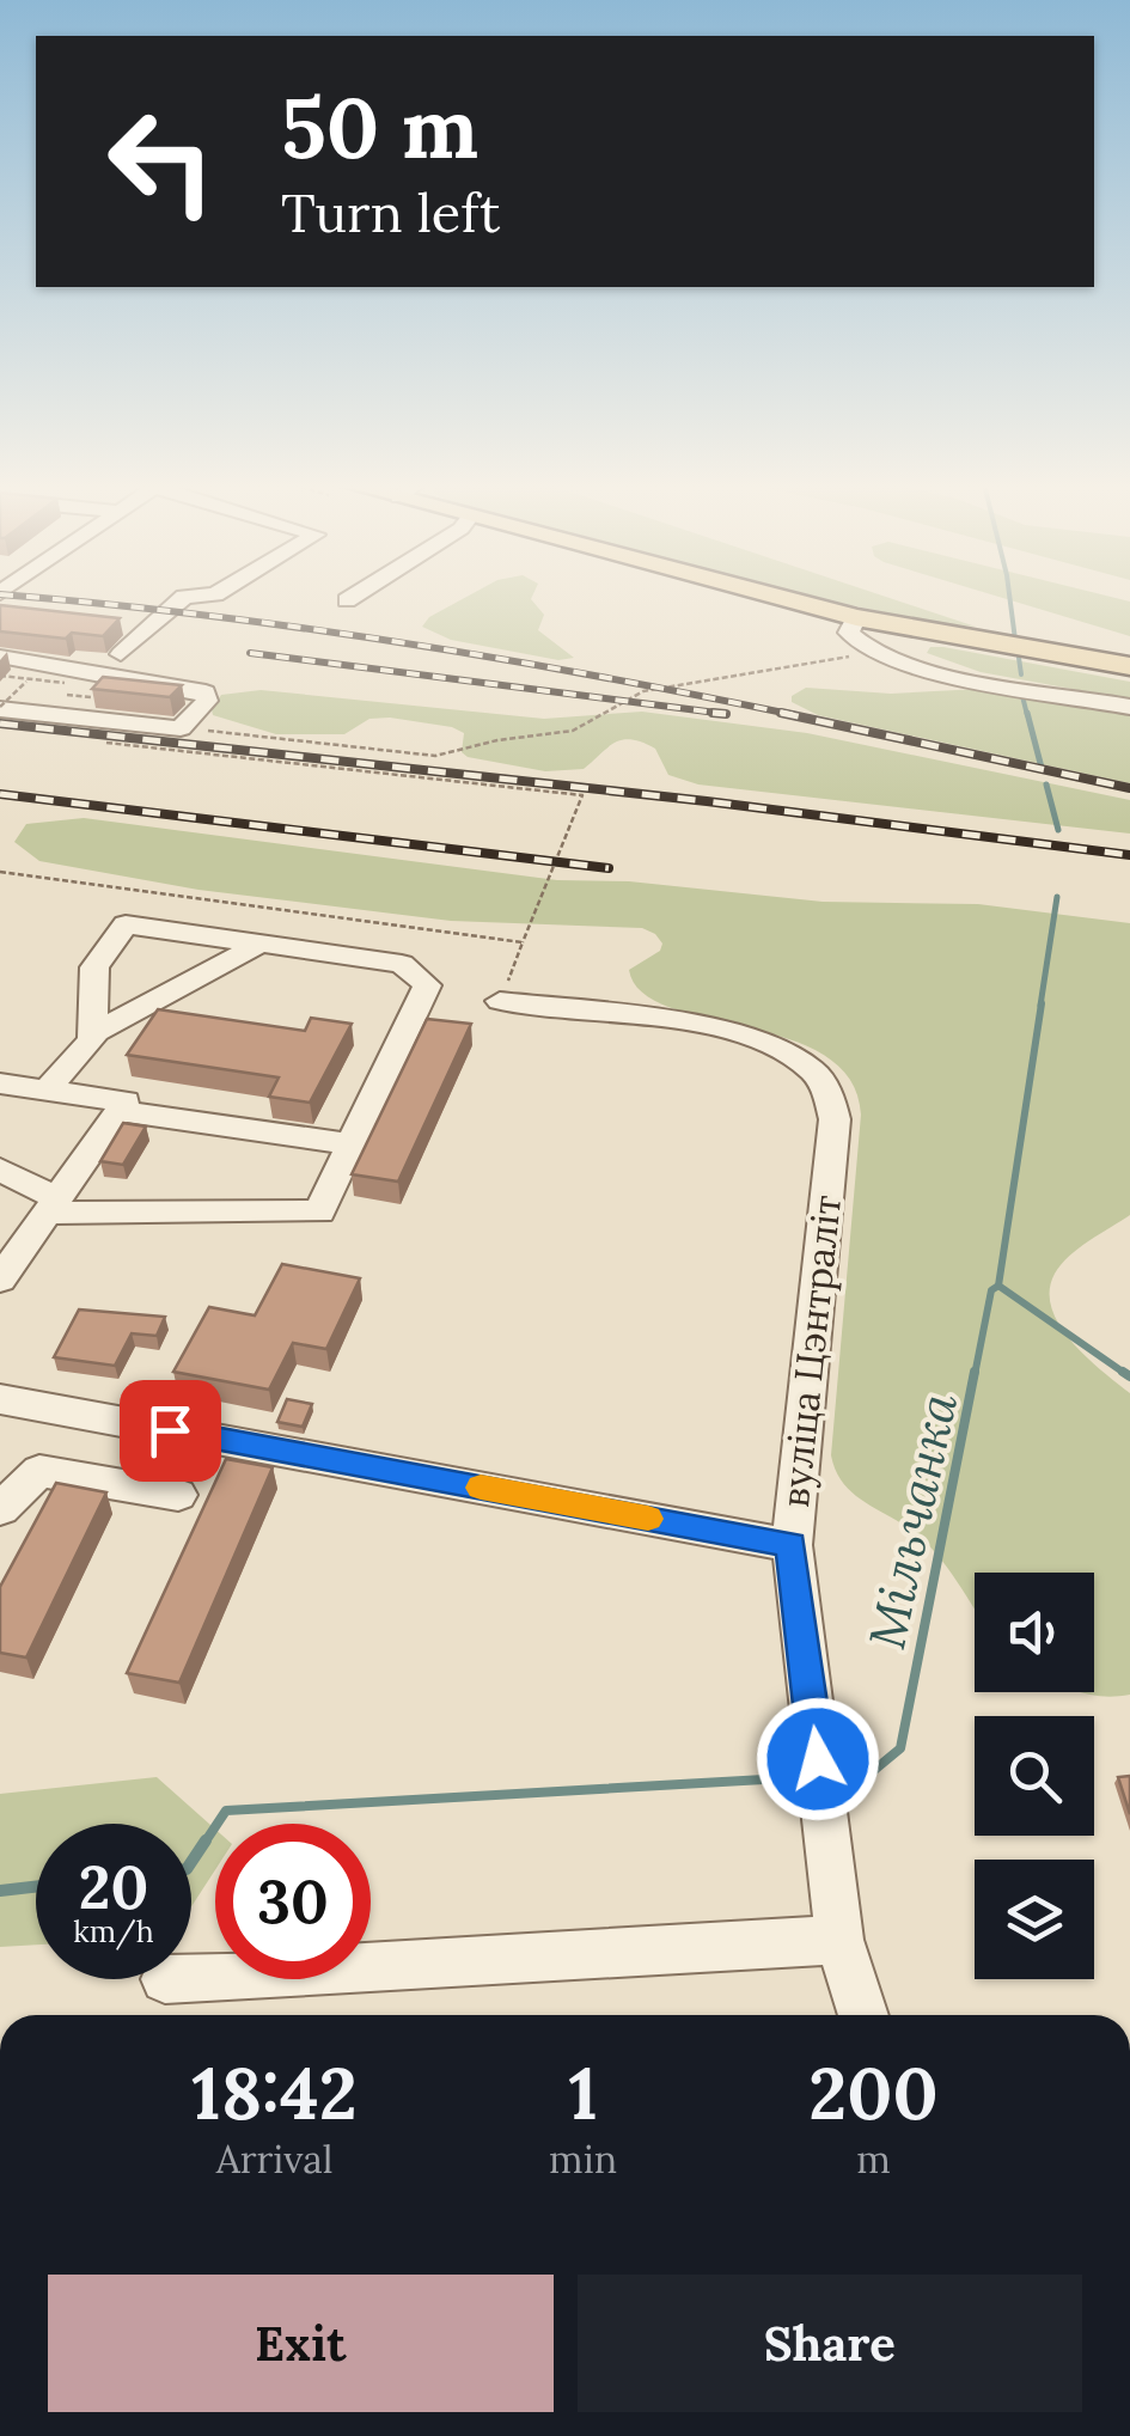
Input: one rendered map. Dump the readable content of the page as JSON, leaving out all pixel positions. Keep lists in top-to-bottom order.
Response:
{
  "streets": {
    "street": ["вуліца Цэнтраліт"]
  },
  "water": ["Мільчанка"],
  "page": {
    "turn": ["50 m", "Turn left"],
    "speed": "20 km/h",
    "limit": "30",
    "eta": [
      "18:42",
      "Arrival",
      "1",
      "min",
      "200",
      "m"
    ],
    "buttons": ["Exit", "Share"]
  }
}
